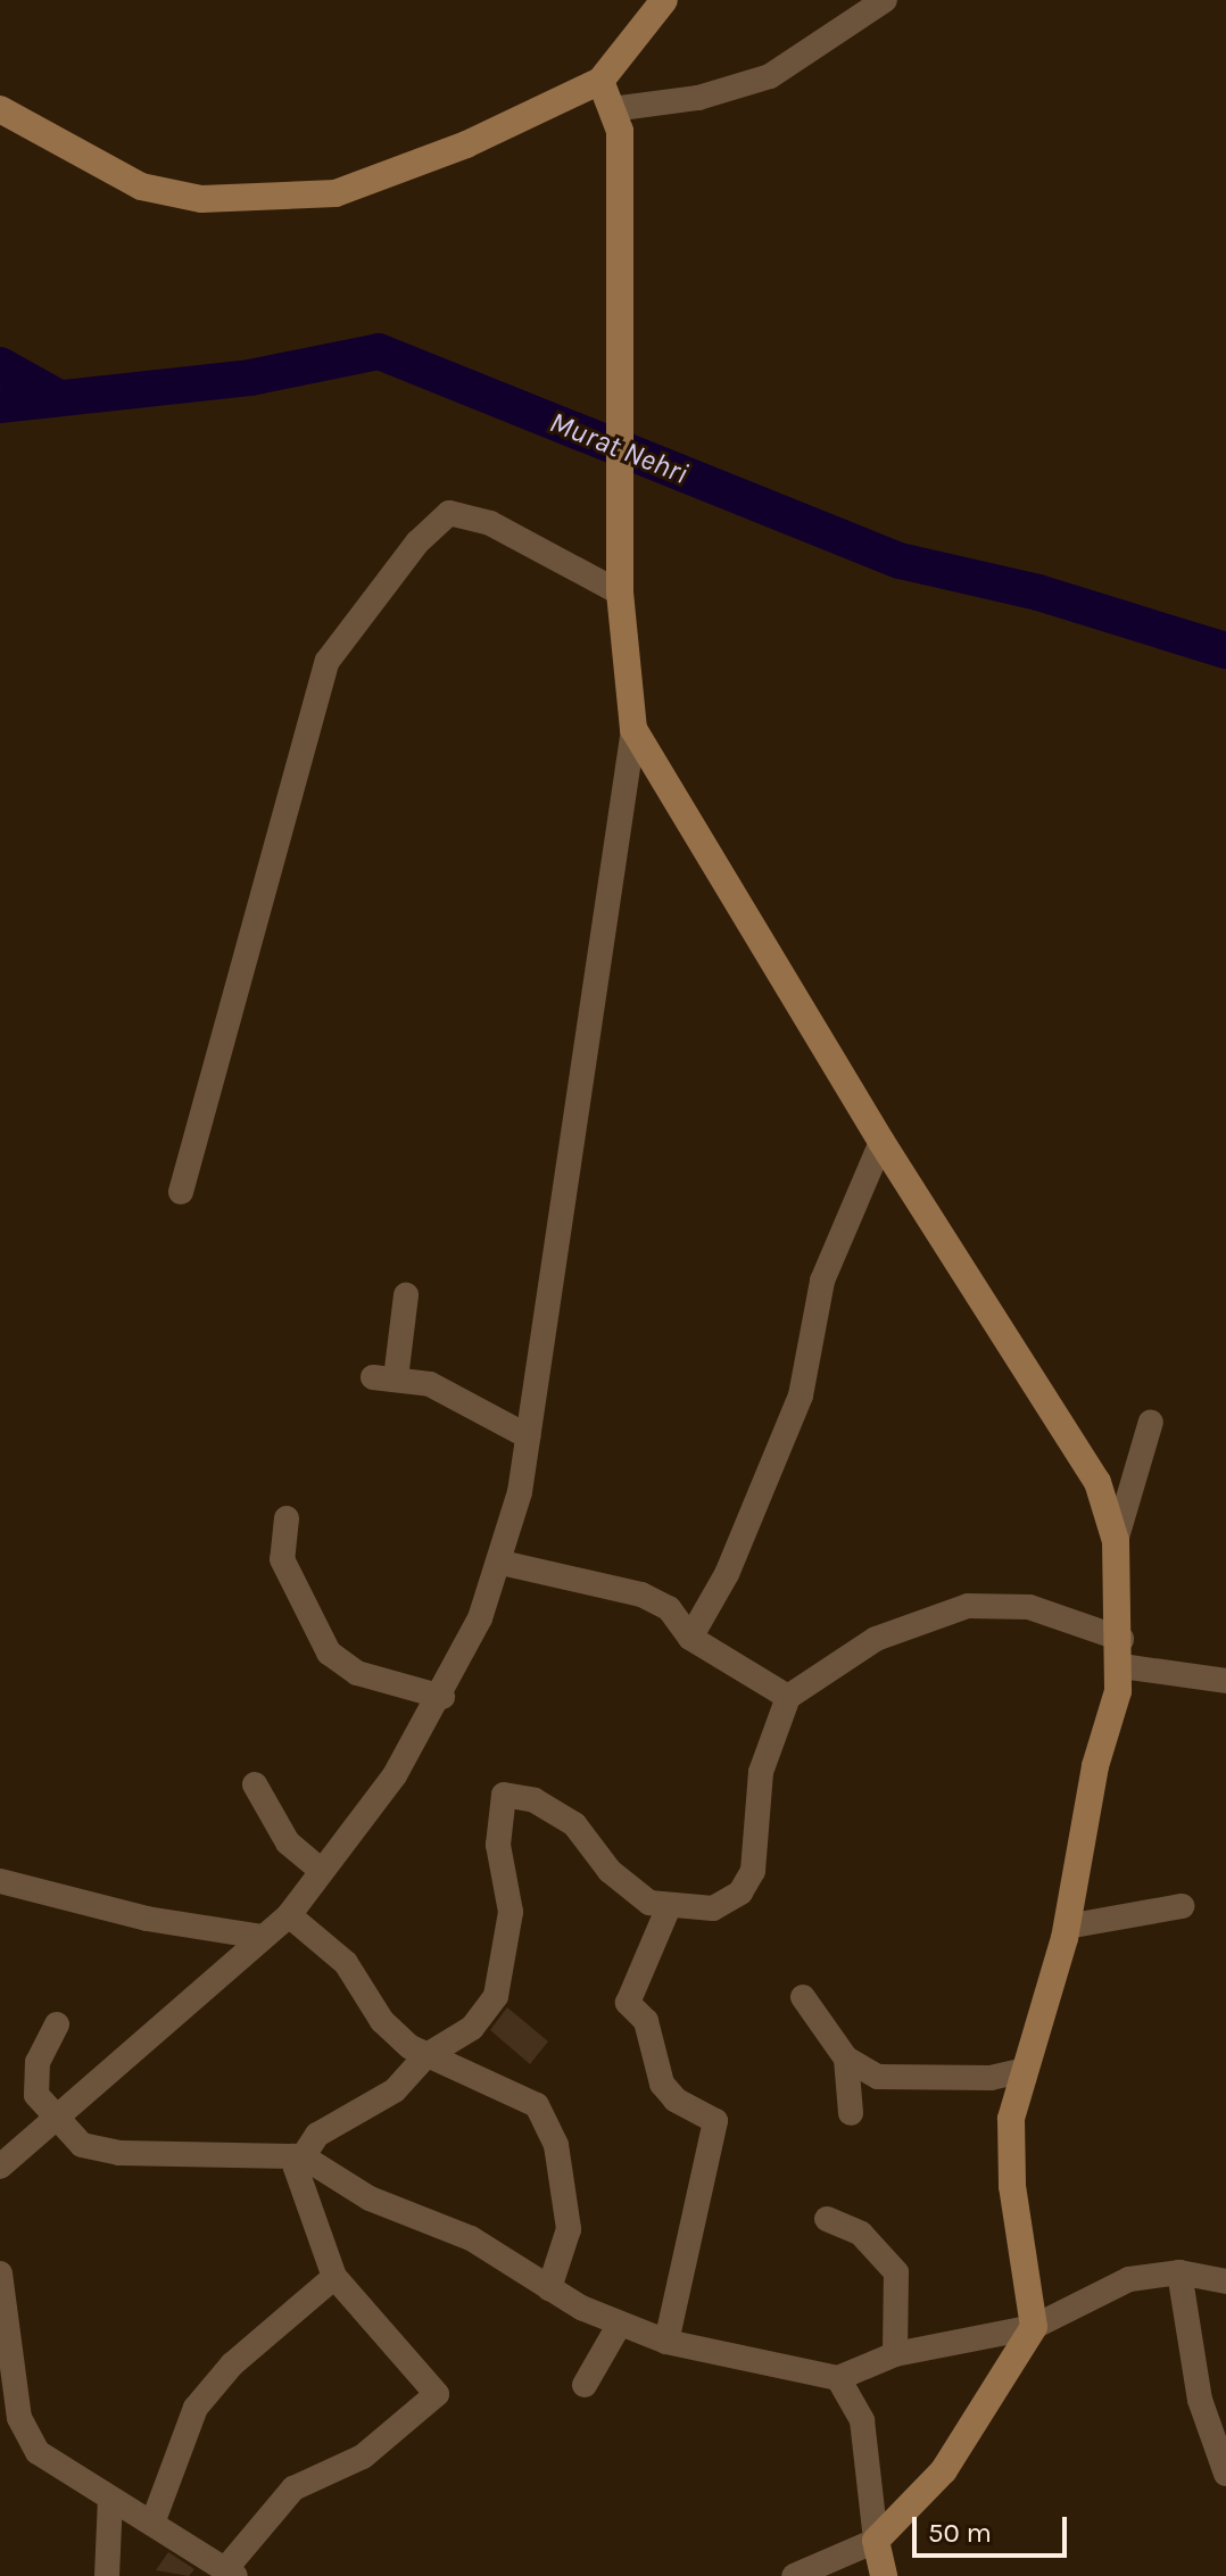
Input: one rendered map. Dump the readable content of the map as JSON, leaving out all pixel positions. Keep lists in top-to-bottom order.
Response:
{
  "water": ["Murat Nehri"],
  "scale_bar": "50 m"
}
